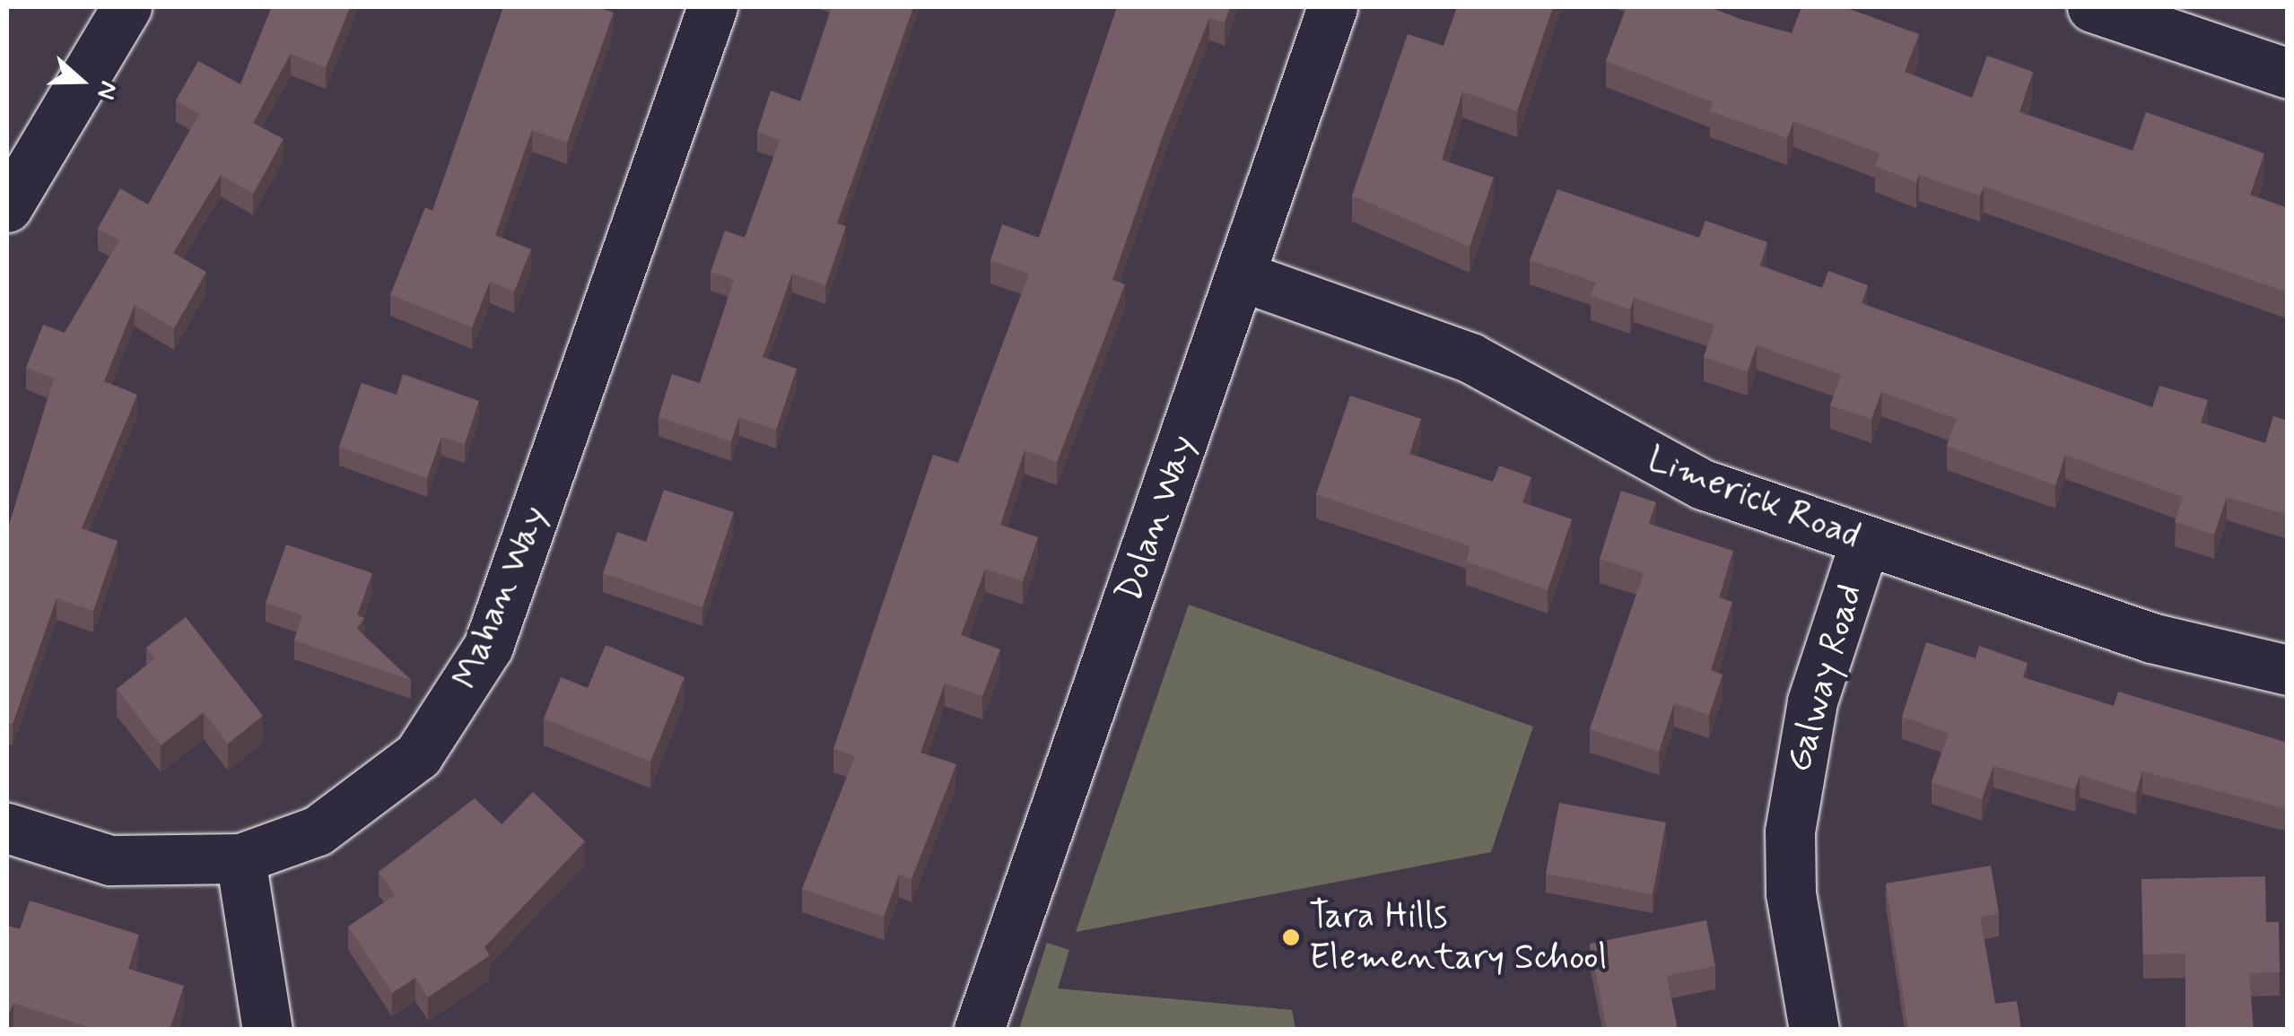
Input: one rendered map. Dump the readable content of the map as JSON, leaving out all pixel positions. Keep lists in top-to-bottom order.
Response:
{
  "streets": {
    "street": [
      "Limerick Road",
      "Dolan Way",
      "Mahan Way",
      "Galway Road"
    ]
  },
  "crossings": [
    ["Limerick Road", "Dolan Way"],
    ["Limerick Road", "Galway Road"]
  ],
  "places": ["Tara Hills Elementary School"],
  "north": "right"
}
